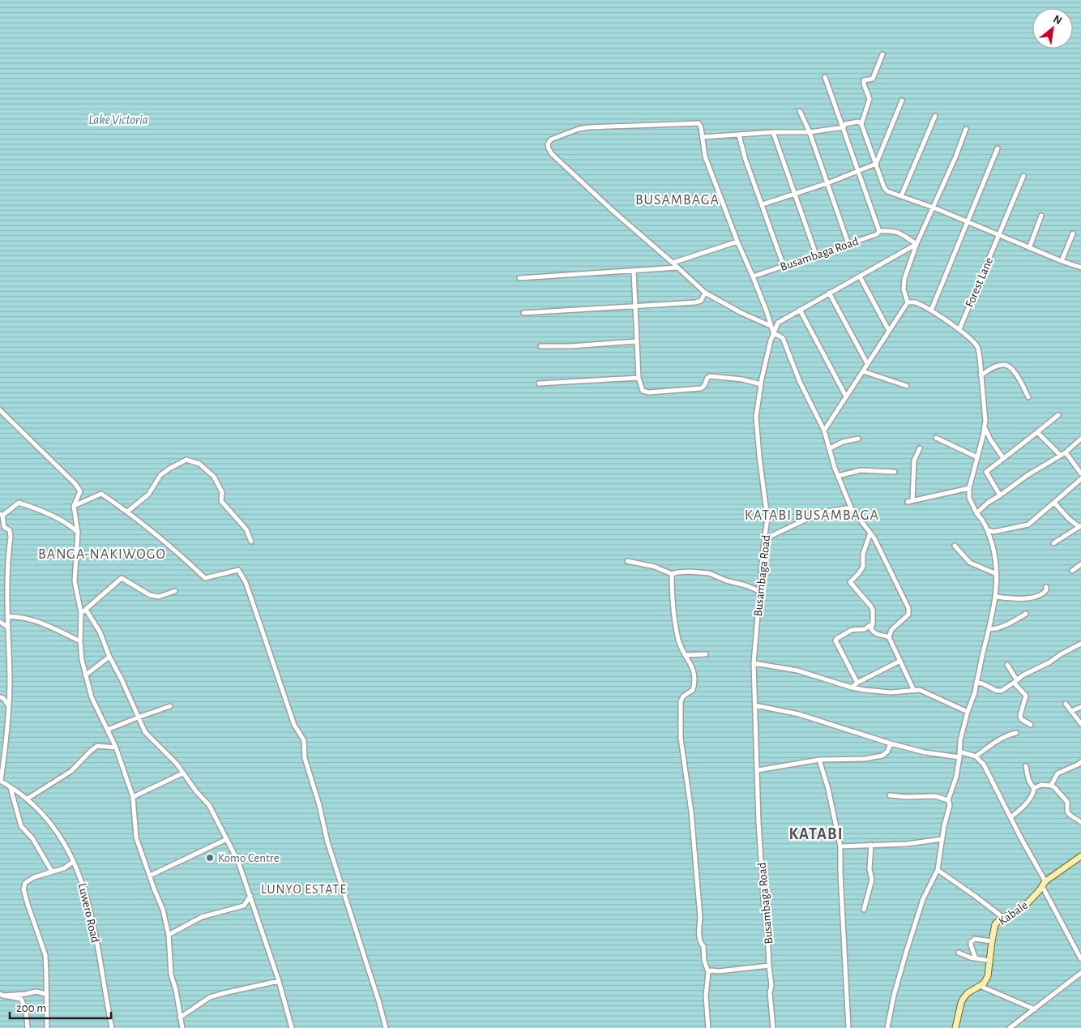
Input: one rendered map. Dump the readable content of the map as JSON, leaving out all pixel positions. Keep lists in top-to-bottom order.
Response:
{
  "streets": {
    "street": [
      "Busambaga Road",
      "Forest Lane",
      "Luwero Road",
      "Kabale"
    ]
  },
  "districts": [
    "BUSAMBAGA",
    "KATABI BUSAMBAGA",
    "BANGA-NAKIWOGO",
    "KATABI",
    "LUNYO ESTATE"
  ],
  "water": ["Lake Victoria"],
  "places": ["Komo Centre"],
  "scale_bar": "200 m",
  "north": "top right"
}
